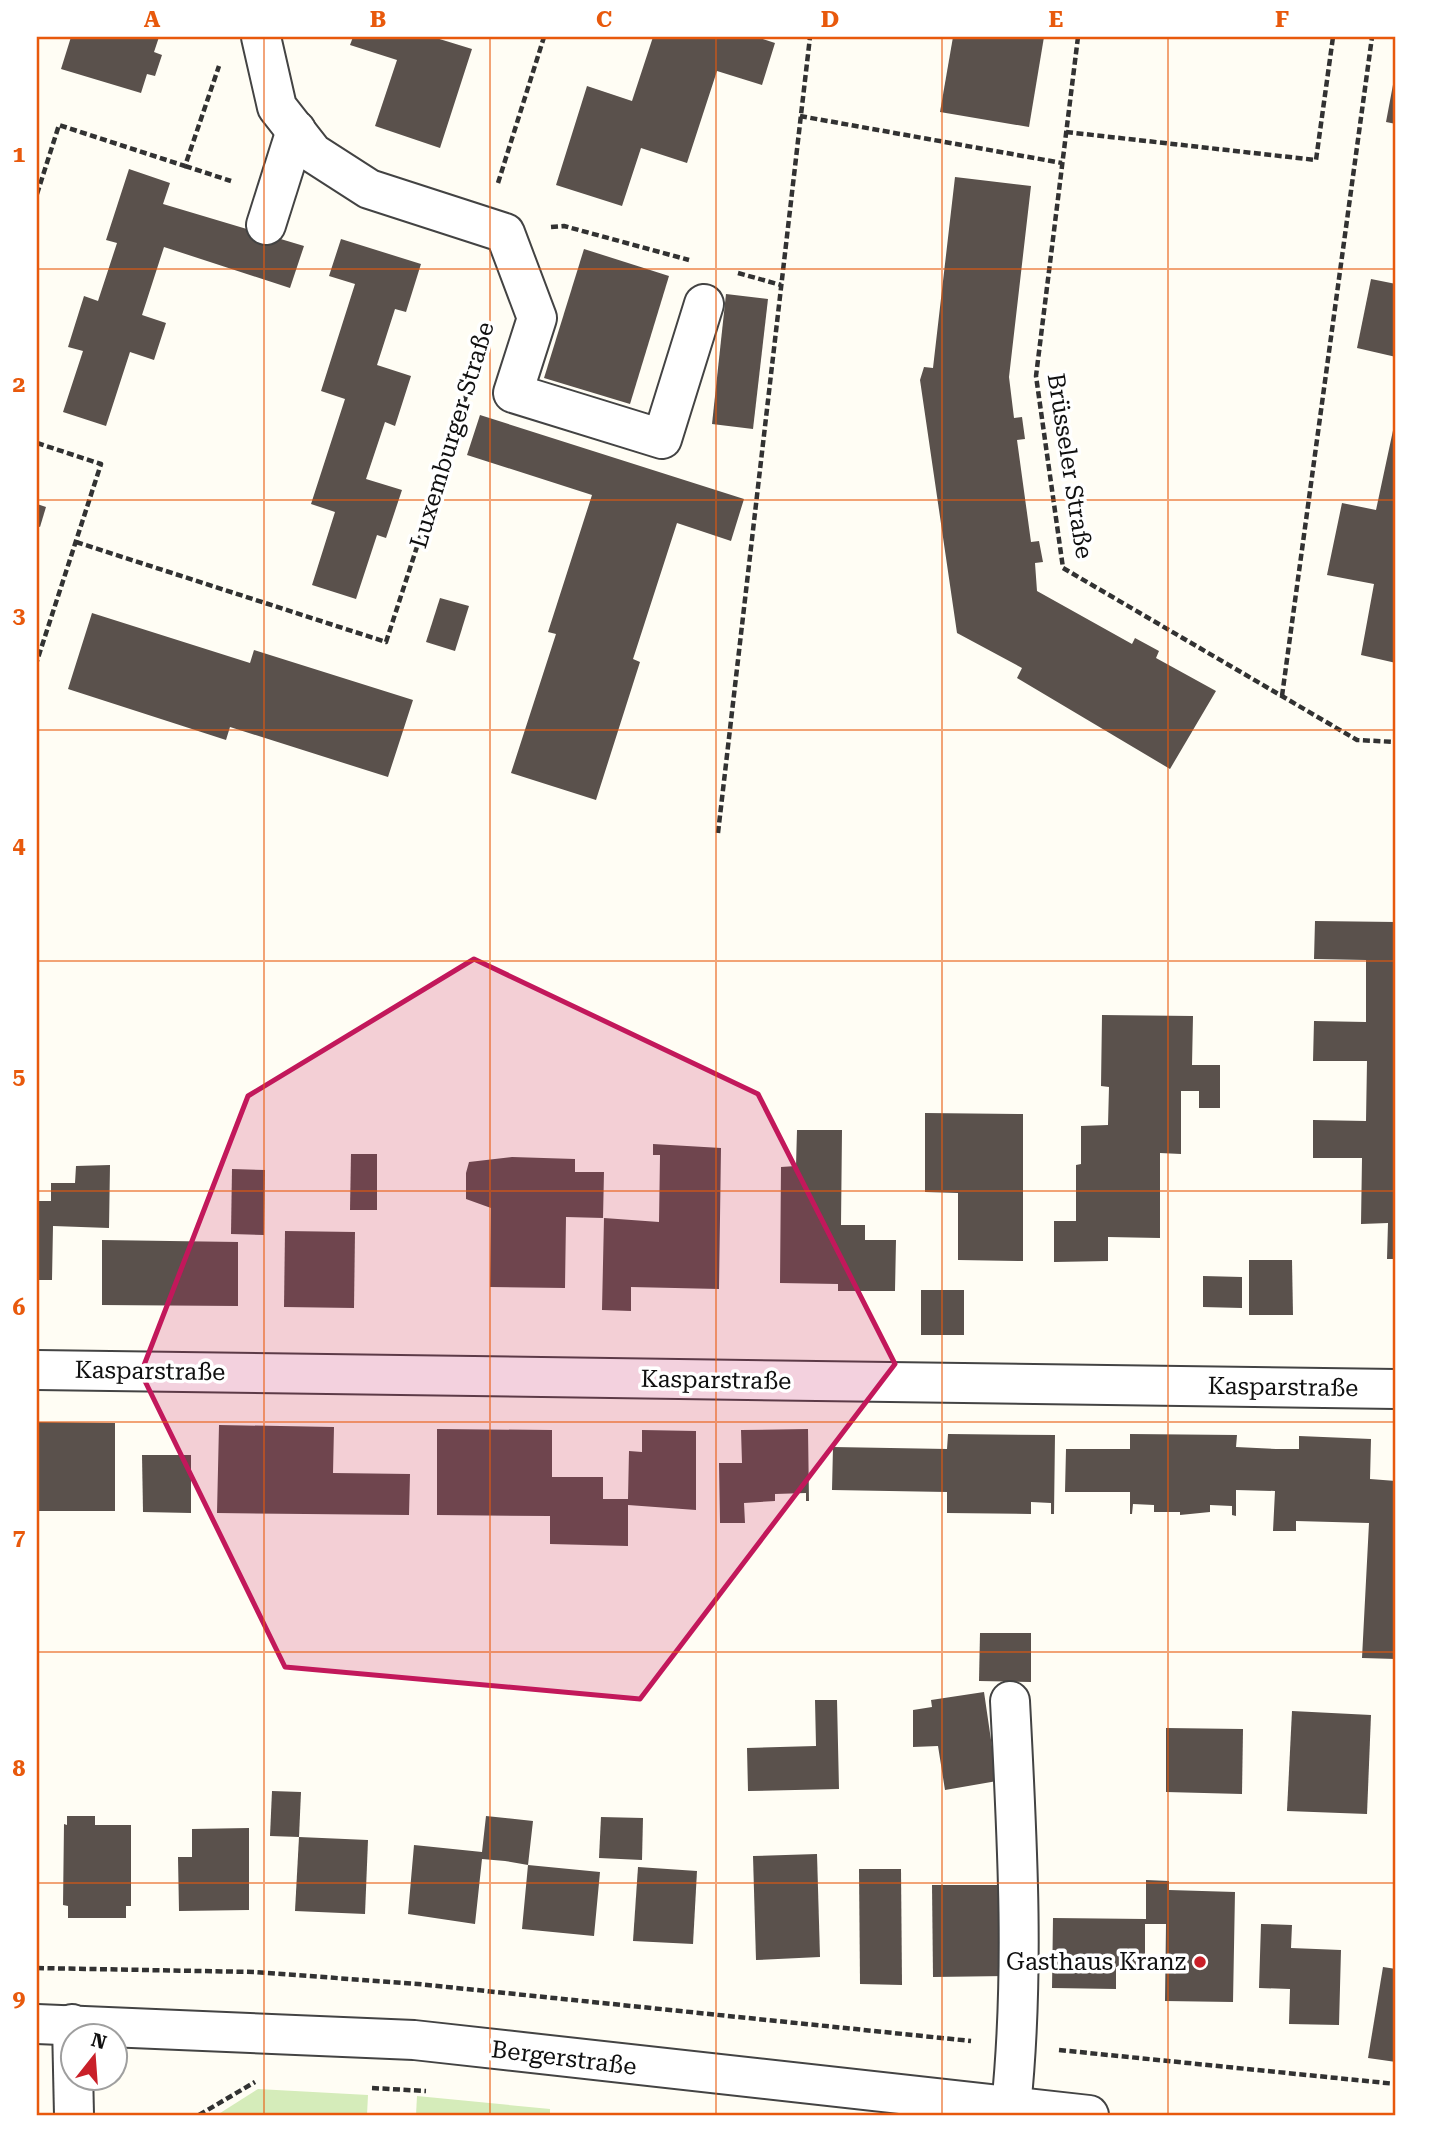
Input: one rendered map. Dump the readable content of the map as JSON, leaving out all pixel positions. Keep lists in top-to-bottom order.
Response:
{
  "streets": {
    "street": ["Kasparstraße", "Bergerstraße"],
    "path": ["Luxemburger Straße", "Brüsseler Straße"]
  },
  "places": ["Gasthaus Kranz"],
  "north": "top",
  "grid": {
    "columns": [
      "A",
      "B",
      "C",
      "D",
      "E",
      "F"
    ],
    "rows": [
      "1",
      "2",
      "3",
      "4",
      "5",
      "6",
      "7",
      "8",
      "9"
    ]
  }
}
